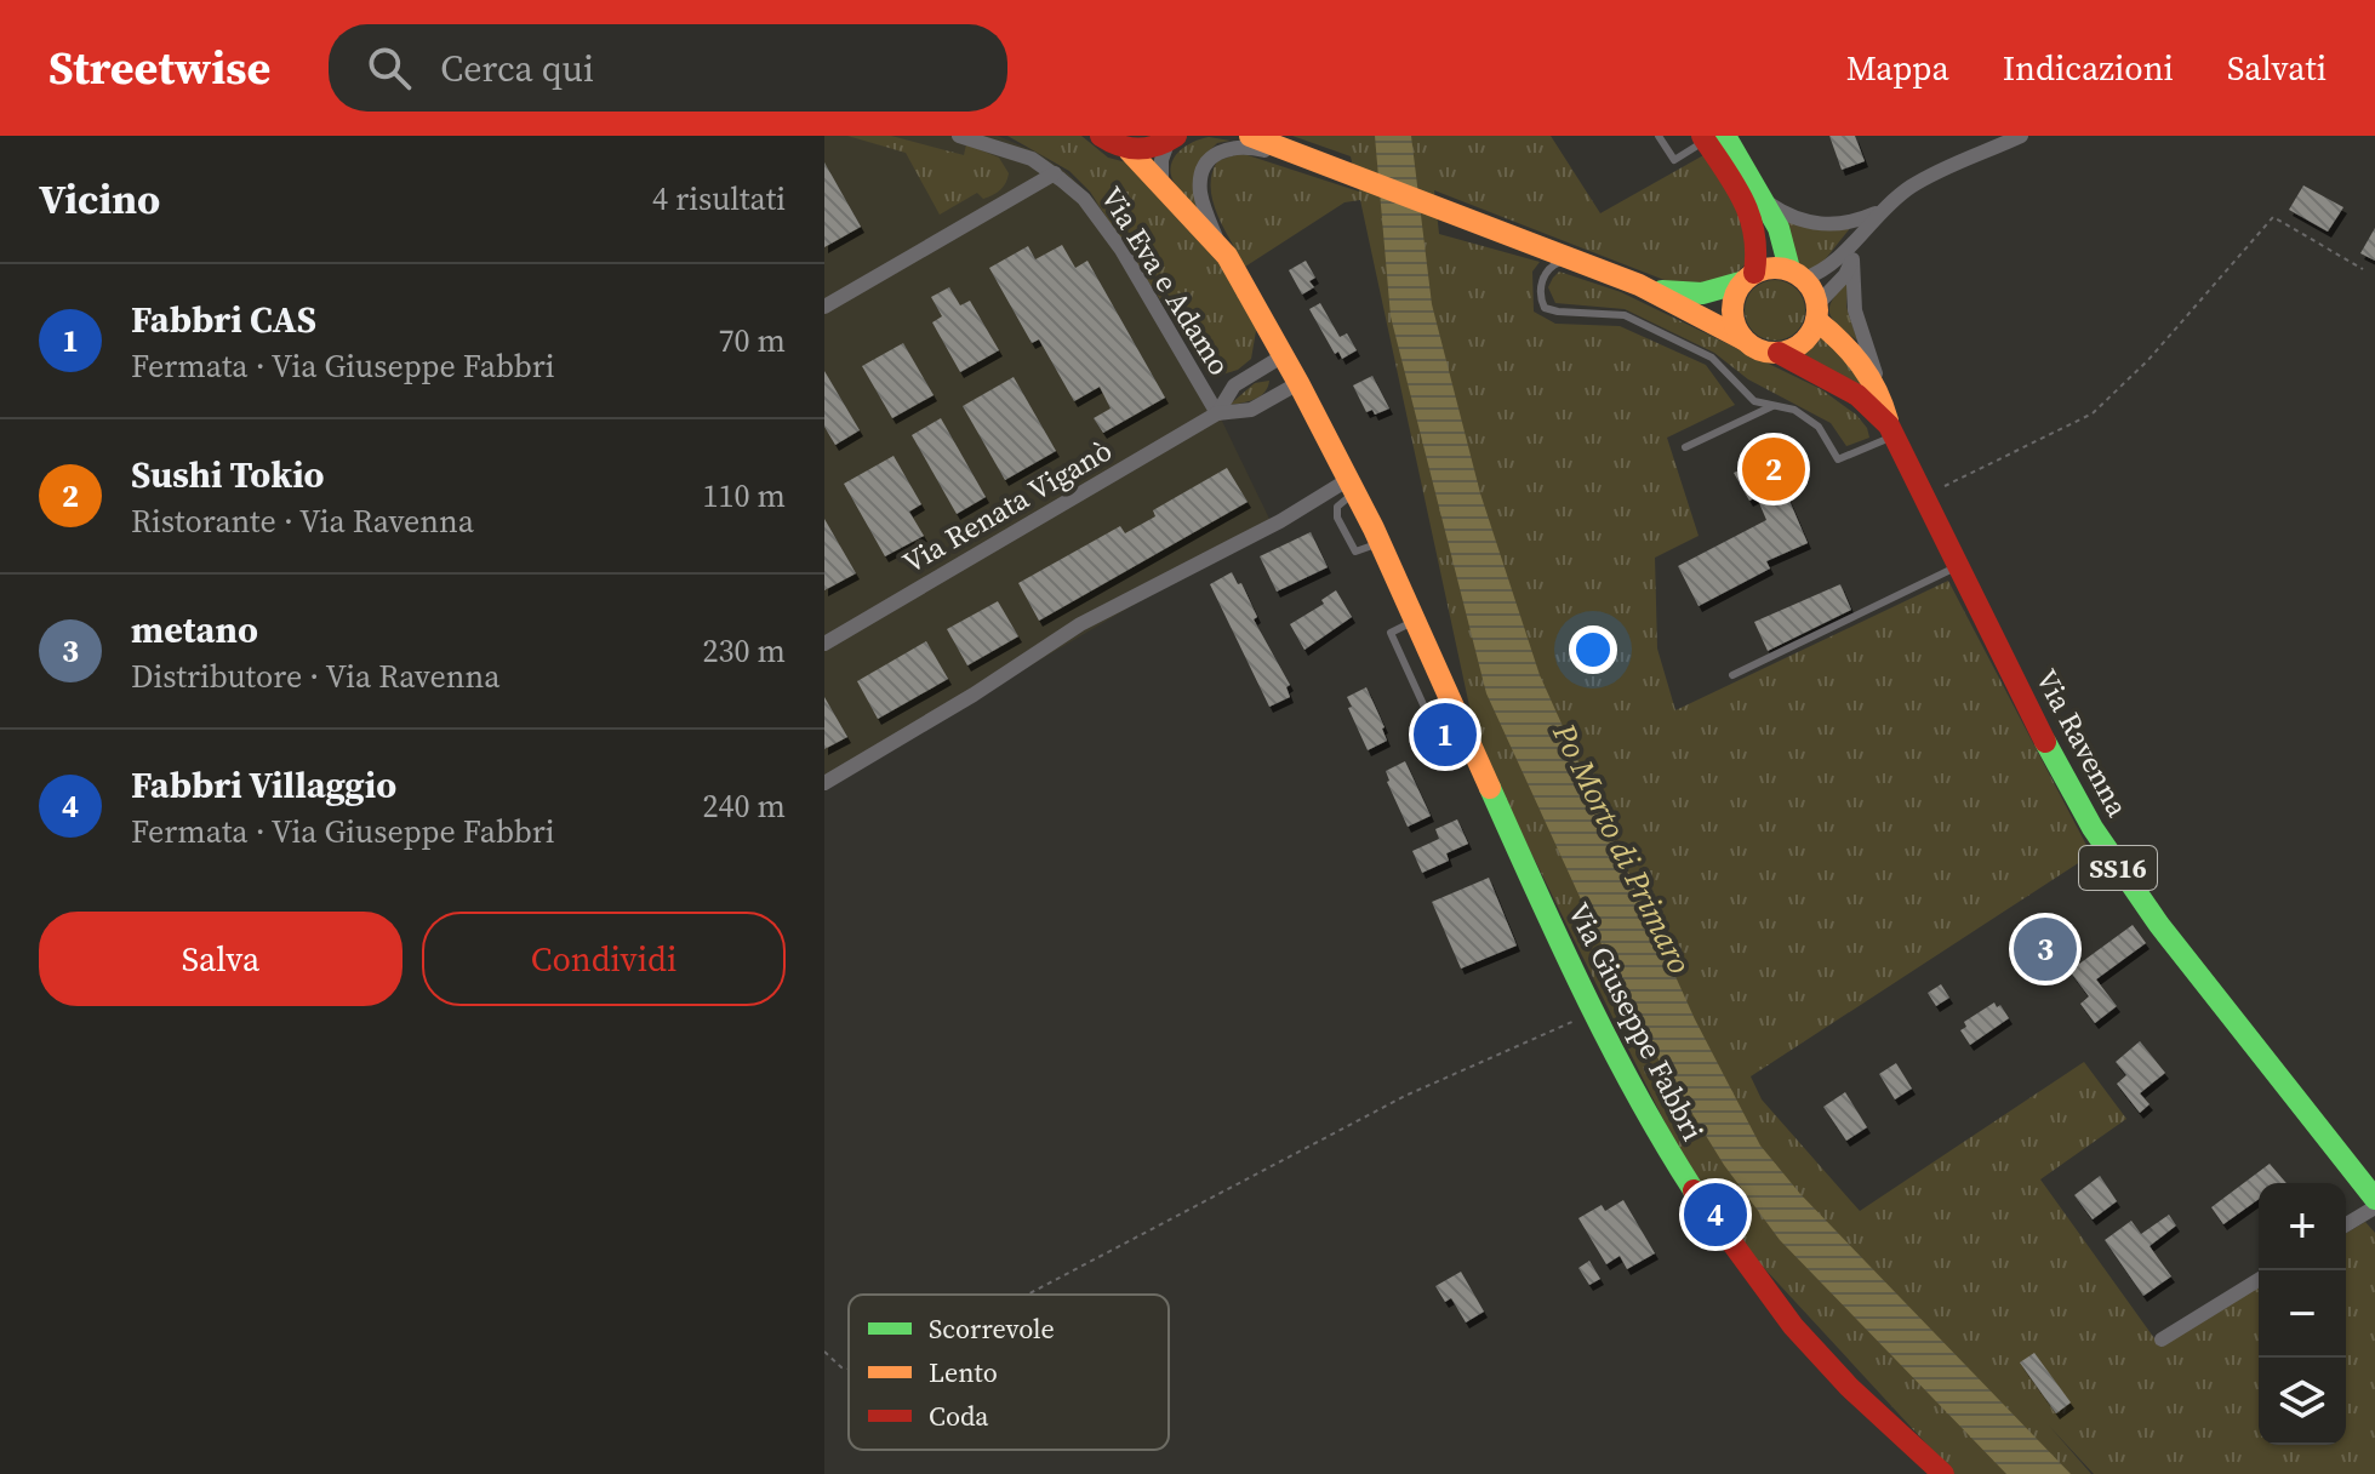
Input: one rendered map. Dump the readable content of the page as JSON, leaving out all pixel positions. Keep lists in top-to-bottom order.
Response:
{
  "streets": {
    "main road": ["Via Ravenna", "SS16", "Via Giuseppe Fabbri"],
    "street": ["Via Eva e Adamo", "Via Renata Viganò"]
  },
  "crossings": [
    ["Via Eva e Adamo", "Via Renata Viganò"],
    ["Via Renata Viganò", "Via Giuseppe Fabbri"]
  ],
  "water": ["Po Morto di Primaro"],
  "legend": ["Scorrevole", "Lento", "Coda"],
  "page": {
    "header": "Streetwise",
    "search": "Cerca qui",
    "nav": ["Mappa", "Indicazioni", "Salvati"],
    "heading": ["Vicino", "4 risultati"],
    "list": [
      {
        "mark": "1",
        "name": "Fabbri CAS",
        "note": "Fermata · Via Giuseppe Fabbri",
        "value": "70 m"
      },
      {
        "mark": "2",
        "name": "Sushi Tokio",
        "note": "Ristorante · Via Ravenna",
        "value": "110 m"
      },
      {
        "mark": "3",
        "name": "metano",
        "note": "Distributore · Via Ravenna",
        "value": "230 m"
      },
      {
        "mark": "4",
        "name": "Fabbri Villaggio",
        "note": "Fermata · Via Giuseppe Fabbri",
        "value": "240 m"
      }
    ],
    "pins": [
      "2",
      "1",
      "3",
      "4"
    ],
    "buttons": ["Salva", "Condividi"],
    "map_buttons": ["+", "−"]
  }
}
